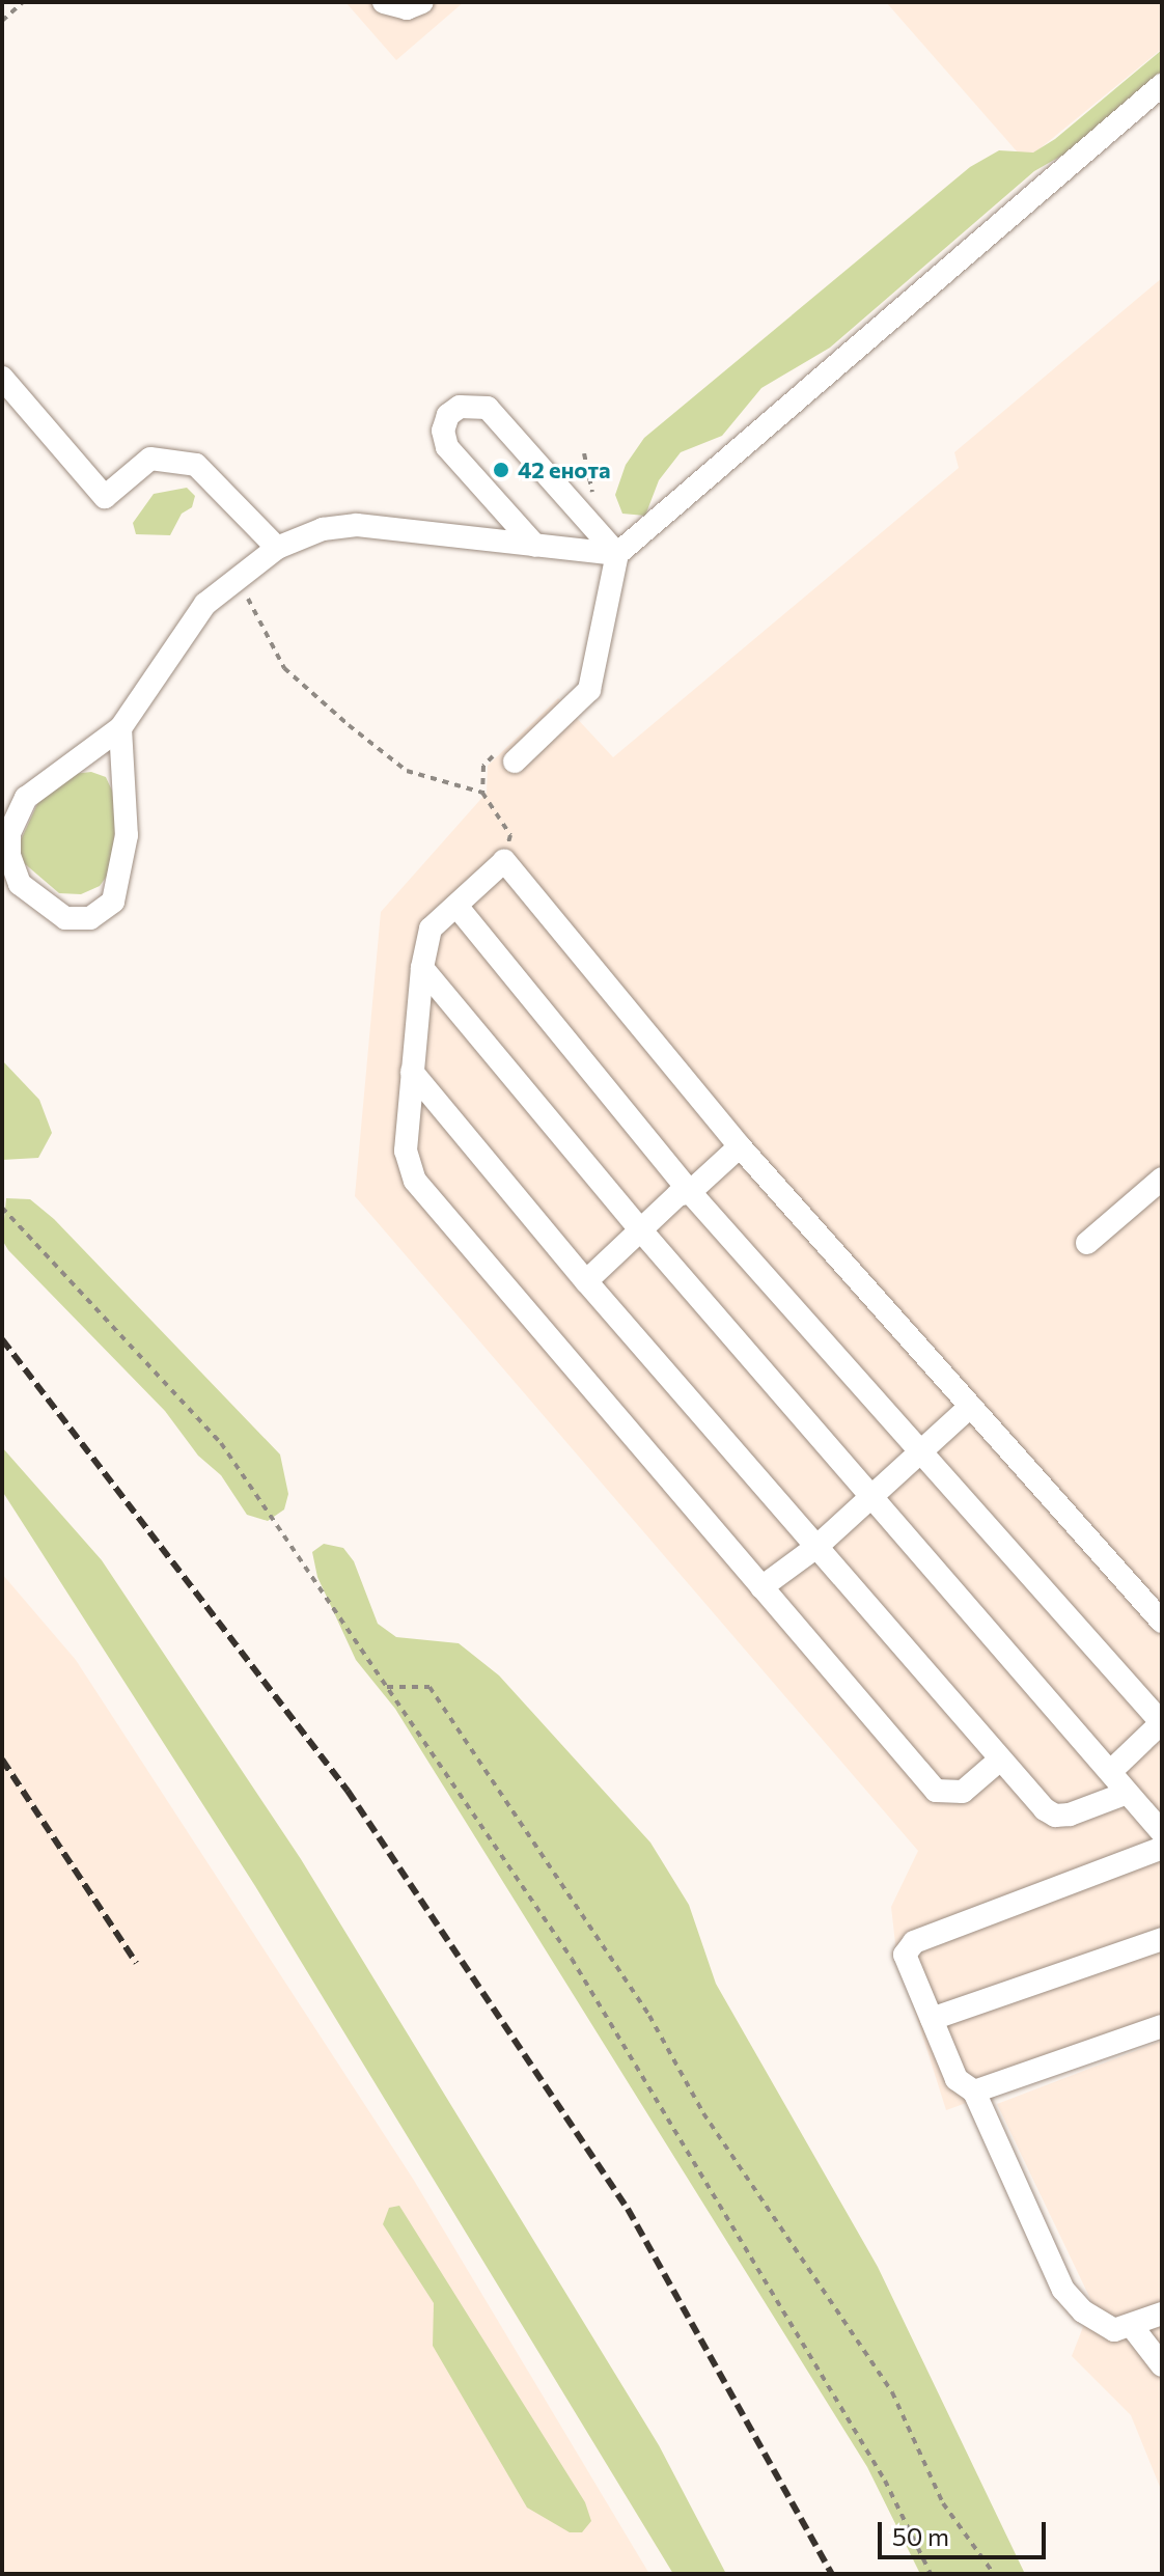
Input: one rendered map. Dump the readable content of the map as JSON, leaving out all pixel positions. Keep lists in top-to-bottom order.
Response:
{
  "places": ["42 енота"],
  "scale_bar": "50 m"
}
